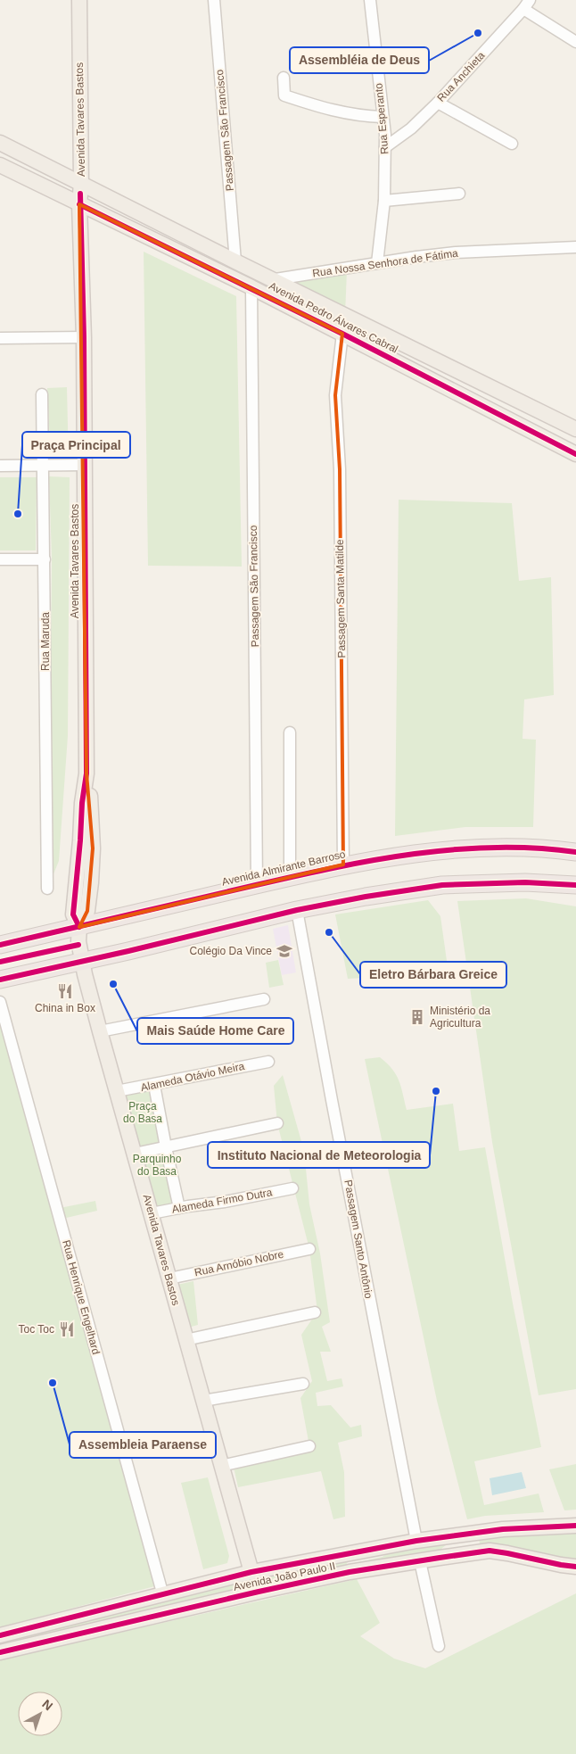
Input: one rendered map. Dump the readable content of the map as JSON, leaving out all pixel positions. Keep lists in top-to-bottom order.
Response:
{
  "streets": {
    "highway": ["Avenida Almirante Barroso"],
    "main road": ["Avenida Tavares Bastos", "Avenida Pedro Álvares Cabral", "Avenida João Paulo II"],
    "street": [
      "Rua Anchieta",
      "Rua Esperanto",
      "Passagem São Francisco",
      "Rua Nossa Senhora de Fátima",
      "Passagem Santa Matilde",
      "Rua Maruda",
      "Alameda Otávio Meira",
      "Alameda Firmo Dutra",
      "Passagem Santo Antônio",
      "Rua Arnóbio Nobre",
      "Rua Henrique Engelhard"
    ]
  },
  "crossings": [
    ["Rua Anchieta", "Rua Esperanto"],
    ["Rua Esperanto", "Rua Nossa Senhora de Fátima"],
    ["Avenida Tavares Bastos", "Avenida Pedro Álvares Cabral"],
    ["Avenida Tavares Bastos", "Avenida Almirante Barroso"],
    ["Avenida Tavares Bastos", "Alameda Otávio Meira"],
    ["Avenida Tavares Bastos", "Alameda Firmo Dutra"],
    ["Avenida Tavares Bastos", "Rua Arnóbio Nobre"],
    ["Avenida Tavares Bastos", "Avenida João Paulo II"],
    ["Passagem São Francisco", "Avenida Pedro Álvares Cabral"],
    ["Passagem São Francisco", "Avenida Almirante Barroso"],
    ["Rua Nossa Senhora de Fátima", "Avenida Pedro Álvares Cabral"],
    ["Avenida Pedro Álvares Cabral", "Passagem Santa Matilde"],
    ["Passagem Santa Matilde", "Avenida Almirante Barroso"],
    ["Passagem Santo Antônio", "Avenida João Paulo II"],
    ["Rua Henrique Engelhard", "Avenida João Paulo II"]
  ],
  "parks": ["Praça do Basa", "Parquinho do Basa"],
  "places": {
    "other": [
      "Assembléia de Deus",
      "Praça Principal",
      "Eletro Bárbara Greice",
      "Mais Saúde Home Care",
      "Instituto Nacional de Meteorologia",
      "Assembleia Paraense"
    ],
    "school or university": ["Colégio Da Vince"],
    "restaurant": ["China in Box", "Toc Toc"],
    "building": ["Ministério da Agricultura"]
  },
  "north": "top right"
}
